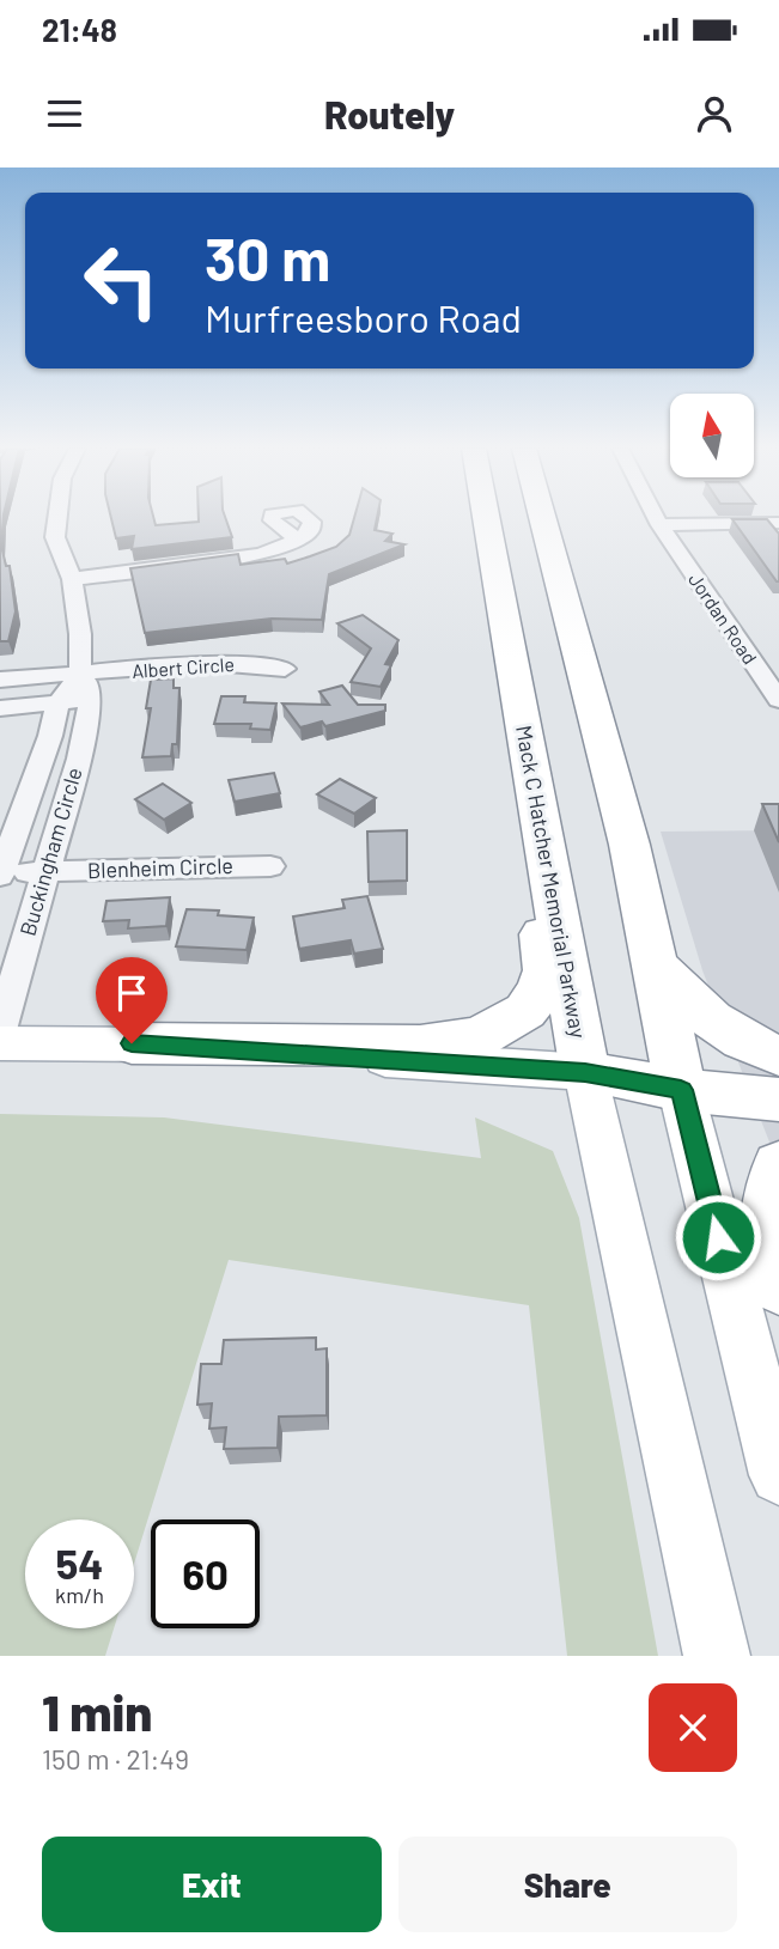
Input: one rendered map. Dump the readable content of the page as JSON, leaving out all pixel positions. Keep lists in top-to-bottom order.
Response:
{
  "streets": {
    "highway": ["Mack C Hatcher Memorial Parkway"],
    "street": [
      "Jordan Road",
      "Albert Circle",
      "Buckingham Circle",
      "Blenheim Circle"
    ]
  },
  "crossings": [
    ["Albert Circle", "Buckingham Circle"],
    ["Buckingham Circle", "Blenheim Circle"]
  ],
  "north": "top",
  "page": {
    "status": "21:48",
    "header": "Routely",
    "turn": ["30 m", "Murfreesboro Road"],
    "speed": "54 km/h",
    "limit": "60",
    "heading": ["1 min", "150 m · 21:49"],
    "buttons": ["Exit", "Share"]
  }
}
